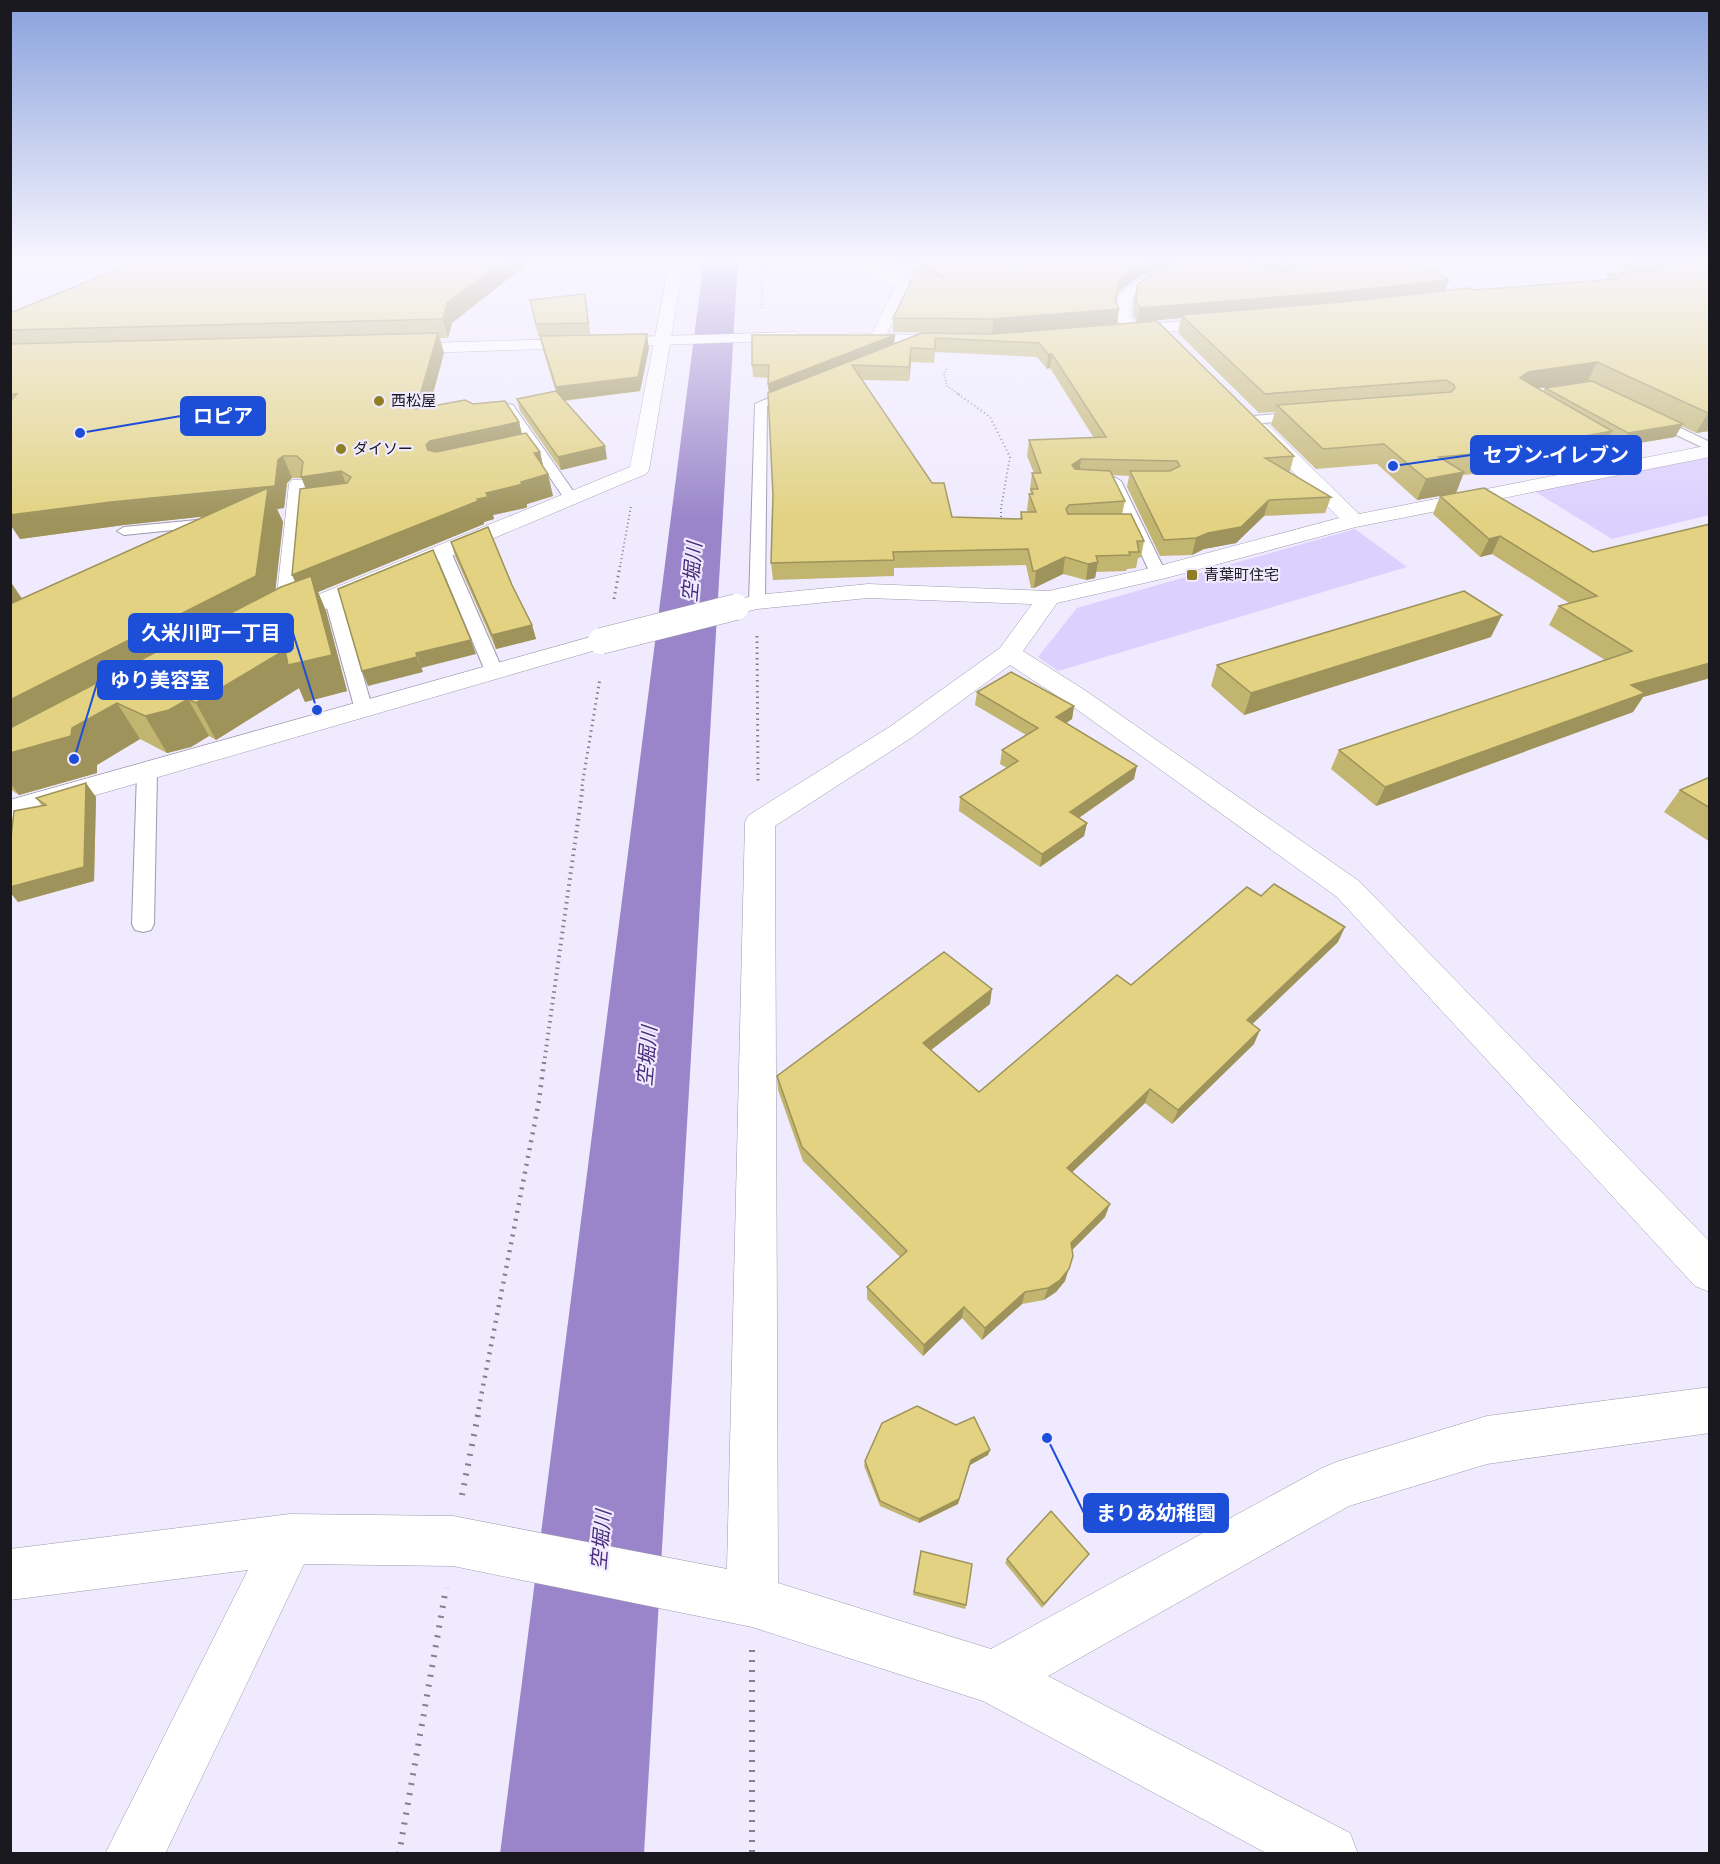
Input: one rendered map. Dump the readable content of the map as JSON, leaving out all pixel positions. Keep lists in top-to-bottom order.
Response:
{
  "water": ["空堀川"],
  "places": {
    "other": [
      "西松屋",
      "ロピア",
      "ダイソー",
      "セブン-イレブン",
      "久米川町一丁目",
      "ゆり美容室",
      "まりあ幼稚園"
    ],
    "transit": ["青葉町住宅"]
  }
}
